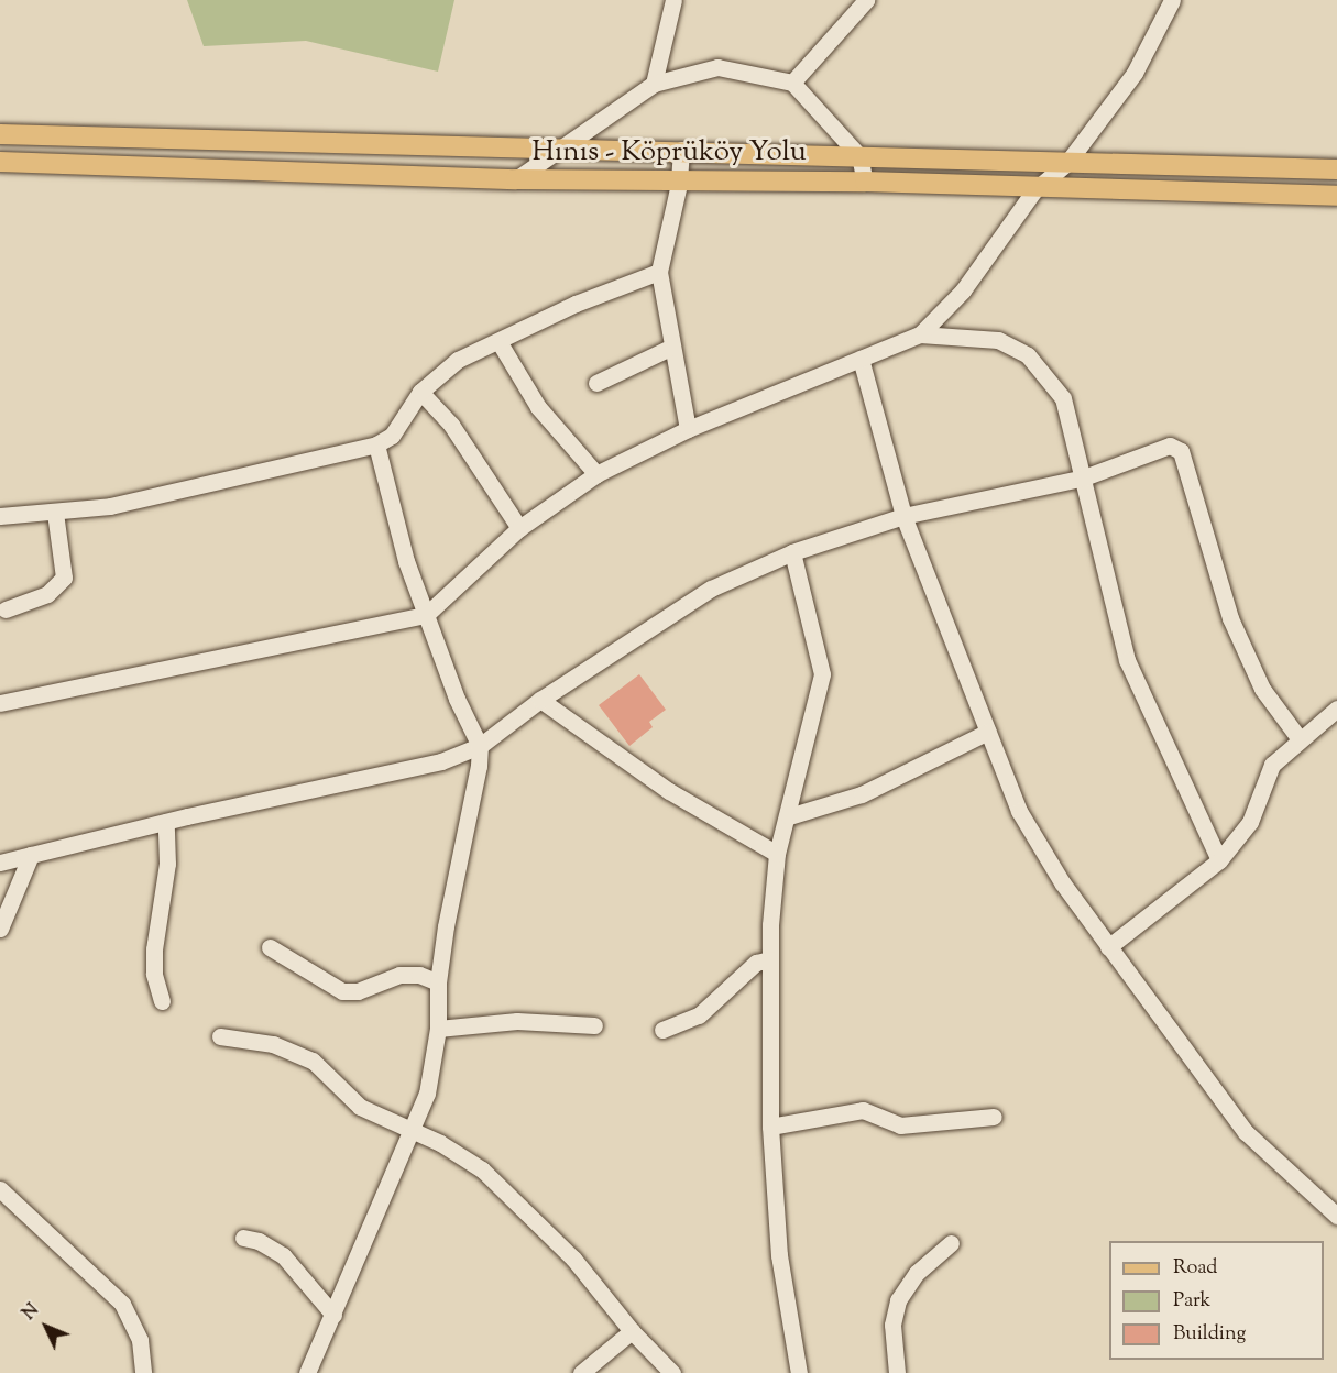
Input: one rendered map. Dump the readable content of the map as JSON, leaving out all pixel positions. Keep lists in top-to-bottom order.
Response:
{
  "streets": {
    "main road": ["Hınıs - Köprüköy Yolu"]
  },
  "legend": ["Road", "Park", "Building"],
  "north": "top left"
}
